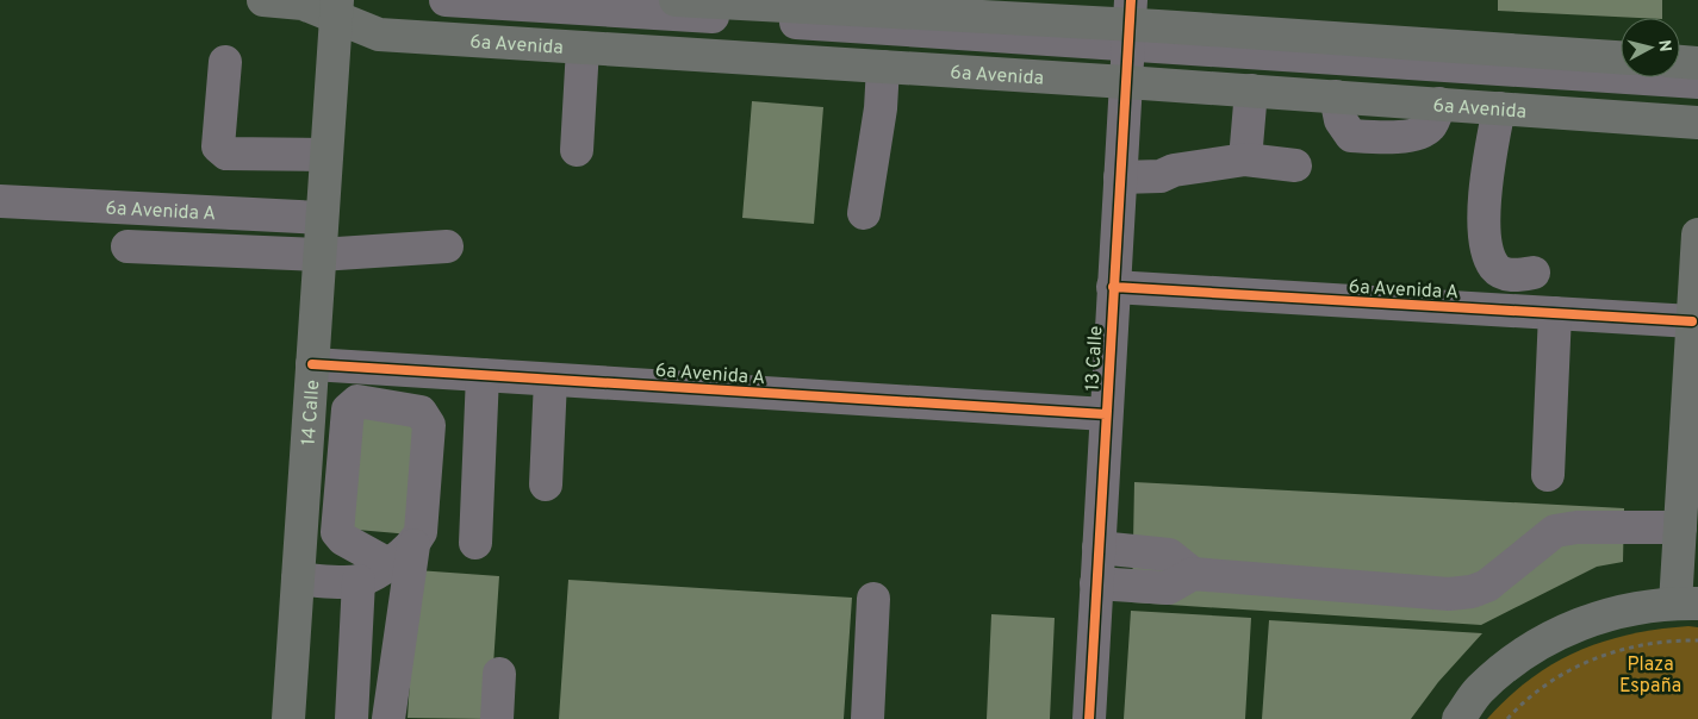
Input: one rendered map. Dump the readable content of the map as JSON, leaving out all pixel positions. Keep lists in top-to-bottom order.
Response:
{
  "streets": {
    "main road": ["6a Avenida", "14 Calle"],
    "street": ["6a Avenida A", "13 Calle"]
  },
  "crossings": [
    ["6a Avenida", "13 Calle"],
    ["6a Avenida", "14 Calle"],
    ["6a Avenida A", "13 Calle"],
    ["6a Avenida A", "14 Calle"]
  ],
  "parks": ["Plaza España"],
  "north": "right"
}
